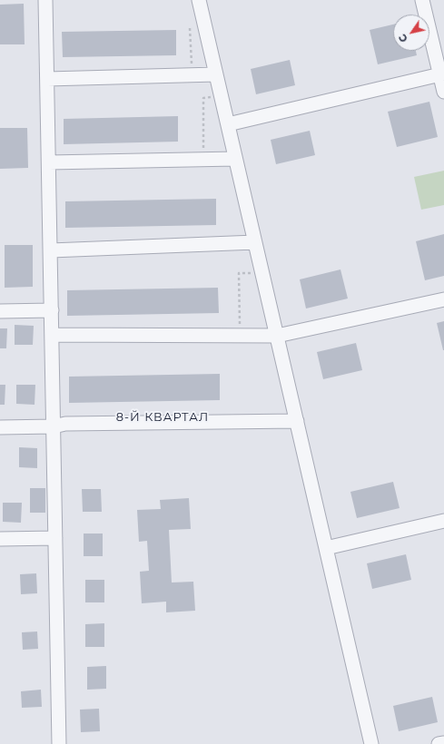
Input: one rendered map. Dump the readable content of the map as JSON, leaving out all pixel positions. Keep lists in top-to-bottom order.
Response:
{
  "districts": ["8-Й КВАРТАЛ"],
  "north": "bottom left"
}
